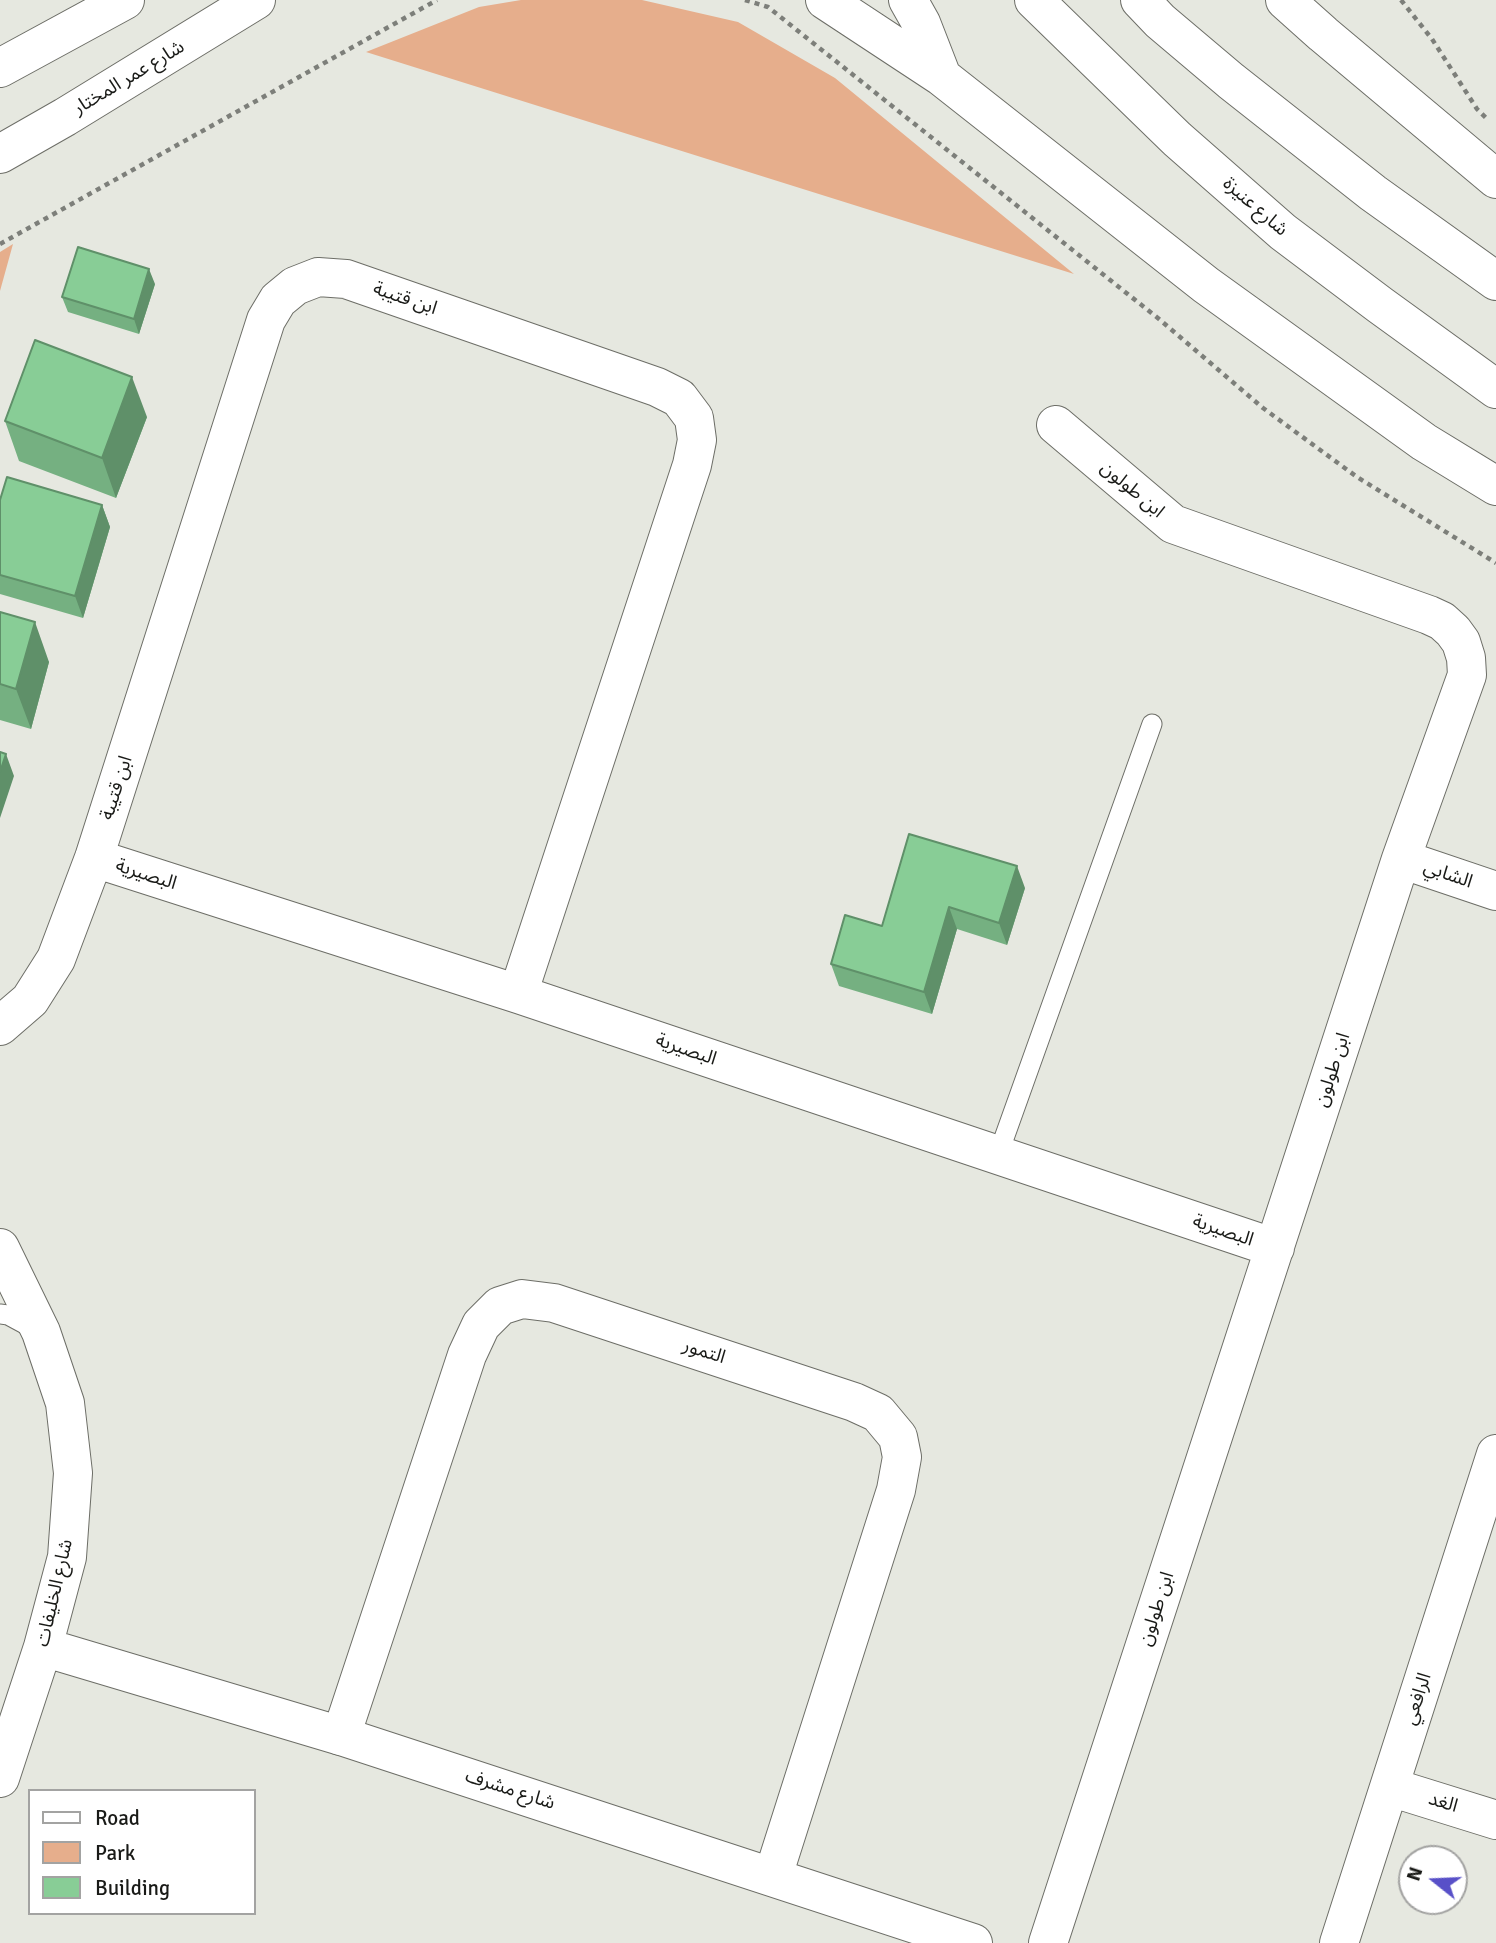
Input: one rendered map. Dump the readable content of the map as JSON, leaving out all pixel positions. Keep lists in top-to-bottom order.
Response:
{
  "streets": {
    "main road": [
      "شارع عمر المختار",
      "شارع عنيزة",
      "ابن قتيبة",
      "ابن طولون",
      "البصيرية",
      "الشابي",
      "التمور",
      "شارع الخليفات",
      "الرافعي",
      "شارع مشرف",
      "الغد"
    ]
  },
  "crossings": [
    ["ابن قتيبة", "البصيرية"],
    ["ابن طولون", "البصيرية"],
    ["ابن طولون", "الشابي"],
    ["التمور", "شارع مشرف"],
    ["شارع الخليفات", "شارع مشرف"],
    ["الرافعي", "الغد"]
  ],
  "legend": ["Road", "Park", "Building"],
  "north": "left"
}
